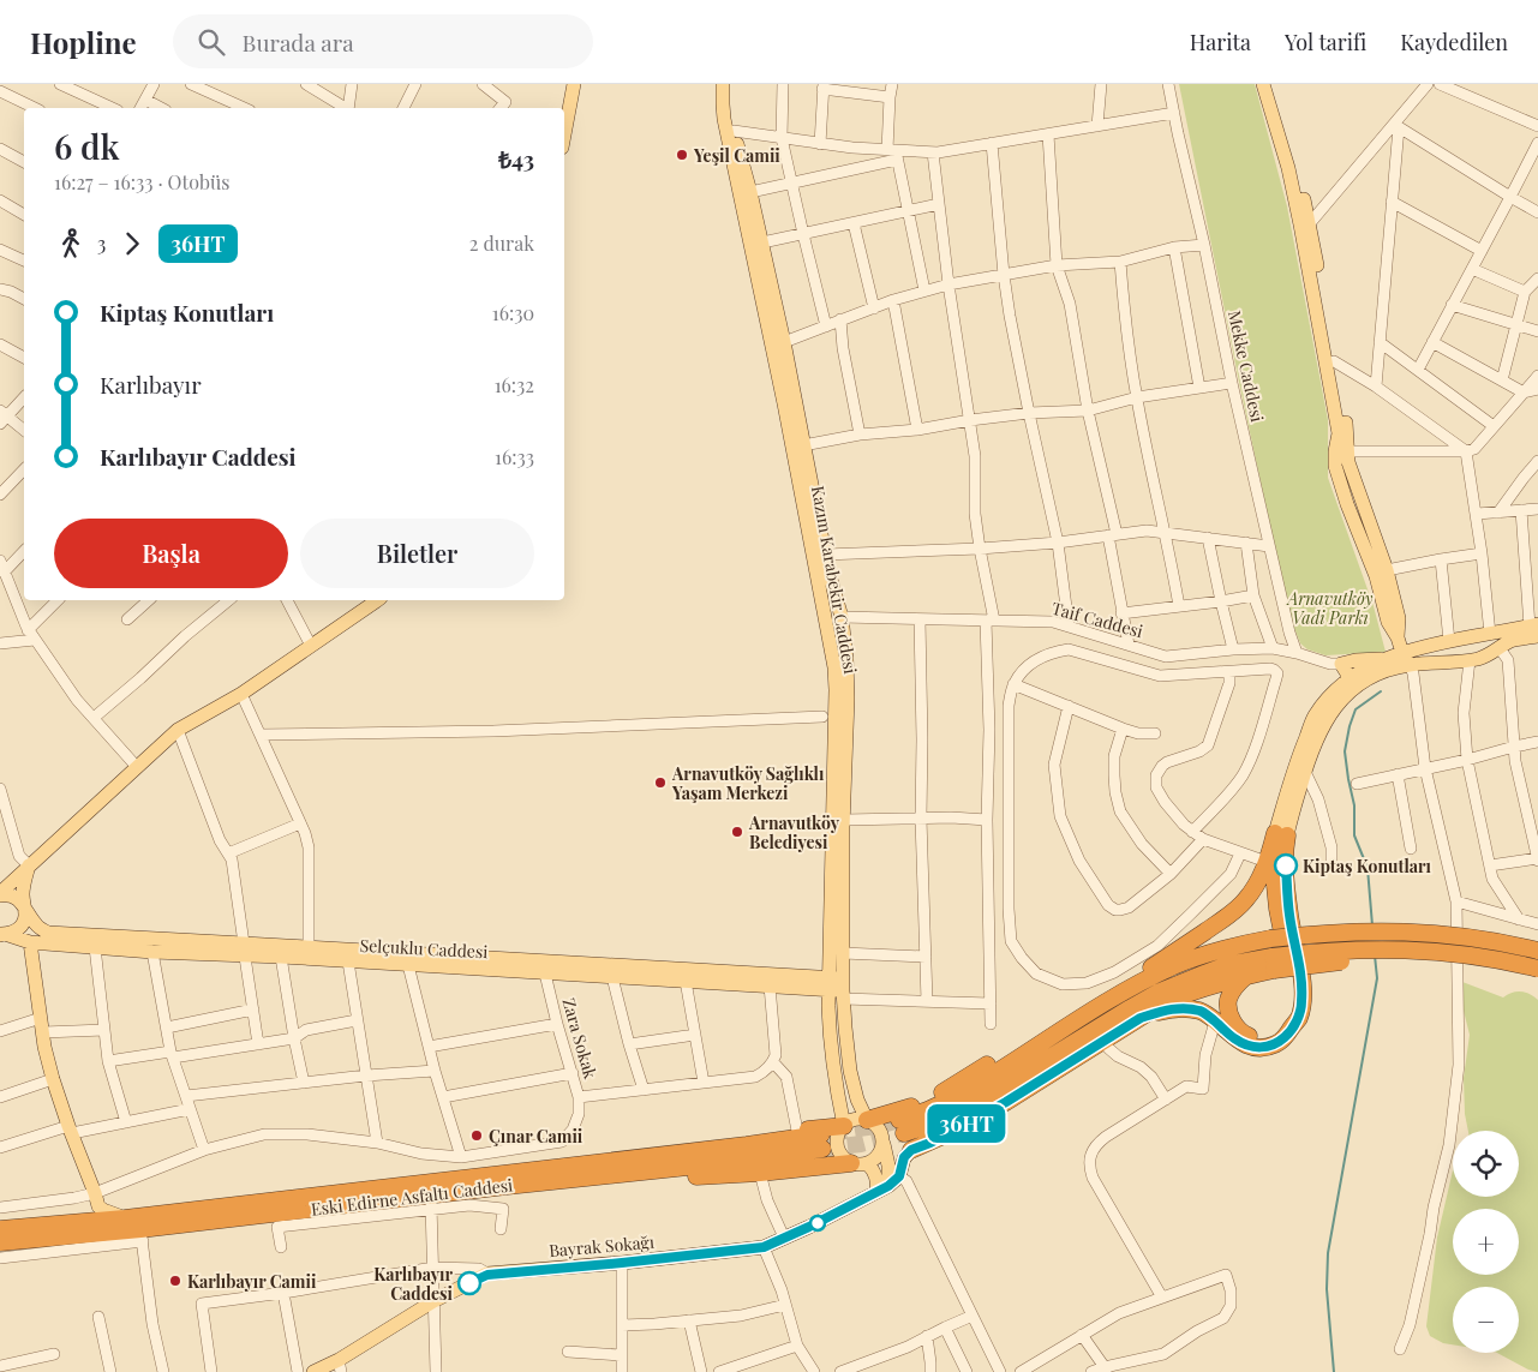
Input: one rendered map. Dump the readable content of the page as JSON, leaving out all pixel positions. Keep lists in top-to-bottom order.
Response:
{
  "streets": {
    "highway": ["Eski Edirne Asfaltı Caddesi"],
    "main road": ["Kazım Karabekir Caddesi", "Selçuklu Caddesi", "Bayrak Sokağı"],
    "street": ["Mekke Caddesi", "Taif Caddesi", "Zara Sokak"]
  },
  "crossings": [
    ["Mekke Caddesi", "Taif Caddesi"],
    ["Kazım Karabekir Caddesi", "Taif Caddesi"],
    ["Kazım Karabekir Caddesi", "Selçuklu Caddesi"],
    ["Selçuklu Caddesi", "Zara Sokak"]
  ],
  "parks": ["Arnavutköy Vadi Parkı"],
  "places": [
    "Yeşil Camii",
    "Arnavutköy Sağlıklı Yaşam Merkezi",
    "Arnavutköy Belediyesi",
    "Kiptaş Konutları",
    "Çınar Camii",
    "Karlıbayır Camii",
    "Karlıbayır Caddesi"
  ],
  "lines": ["bus line 36HT"],
  "page": {
    "header": "Hopline",
    "search": "Burada ara",
    "nav": ["Harita", "Yol tarifi", "Kaydedilen"],
    "on_map": "36HT",
    "heading": ["6 dk", "16:27 – 16:33 · Otobüs", "₺43"],
    "legs": ["3", "36HT", "2 durak"],
    "list": [
      {
        "name": "Kiptaş Konutları",
        "value": "16:30"
      },
      {
        "name": "Karlıbayır",
        "value": "16:32"
      },
      {
        "name": "Karlıbayır Caddesi",
        "value": "16:33"
      }
    ],
    "buttons": ["Başla", "Biletler"],
    "map_buttons": ["+", "−"]
  }
}
